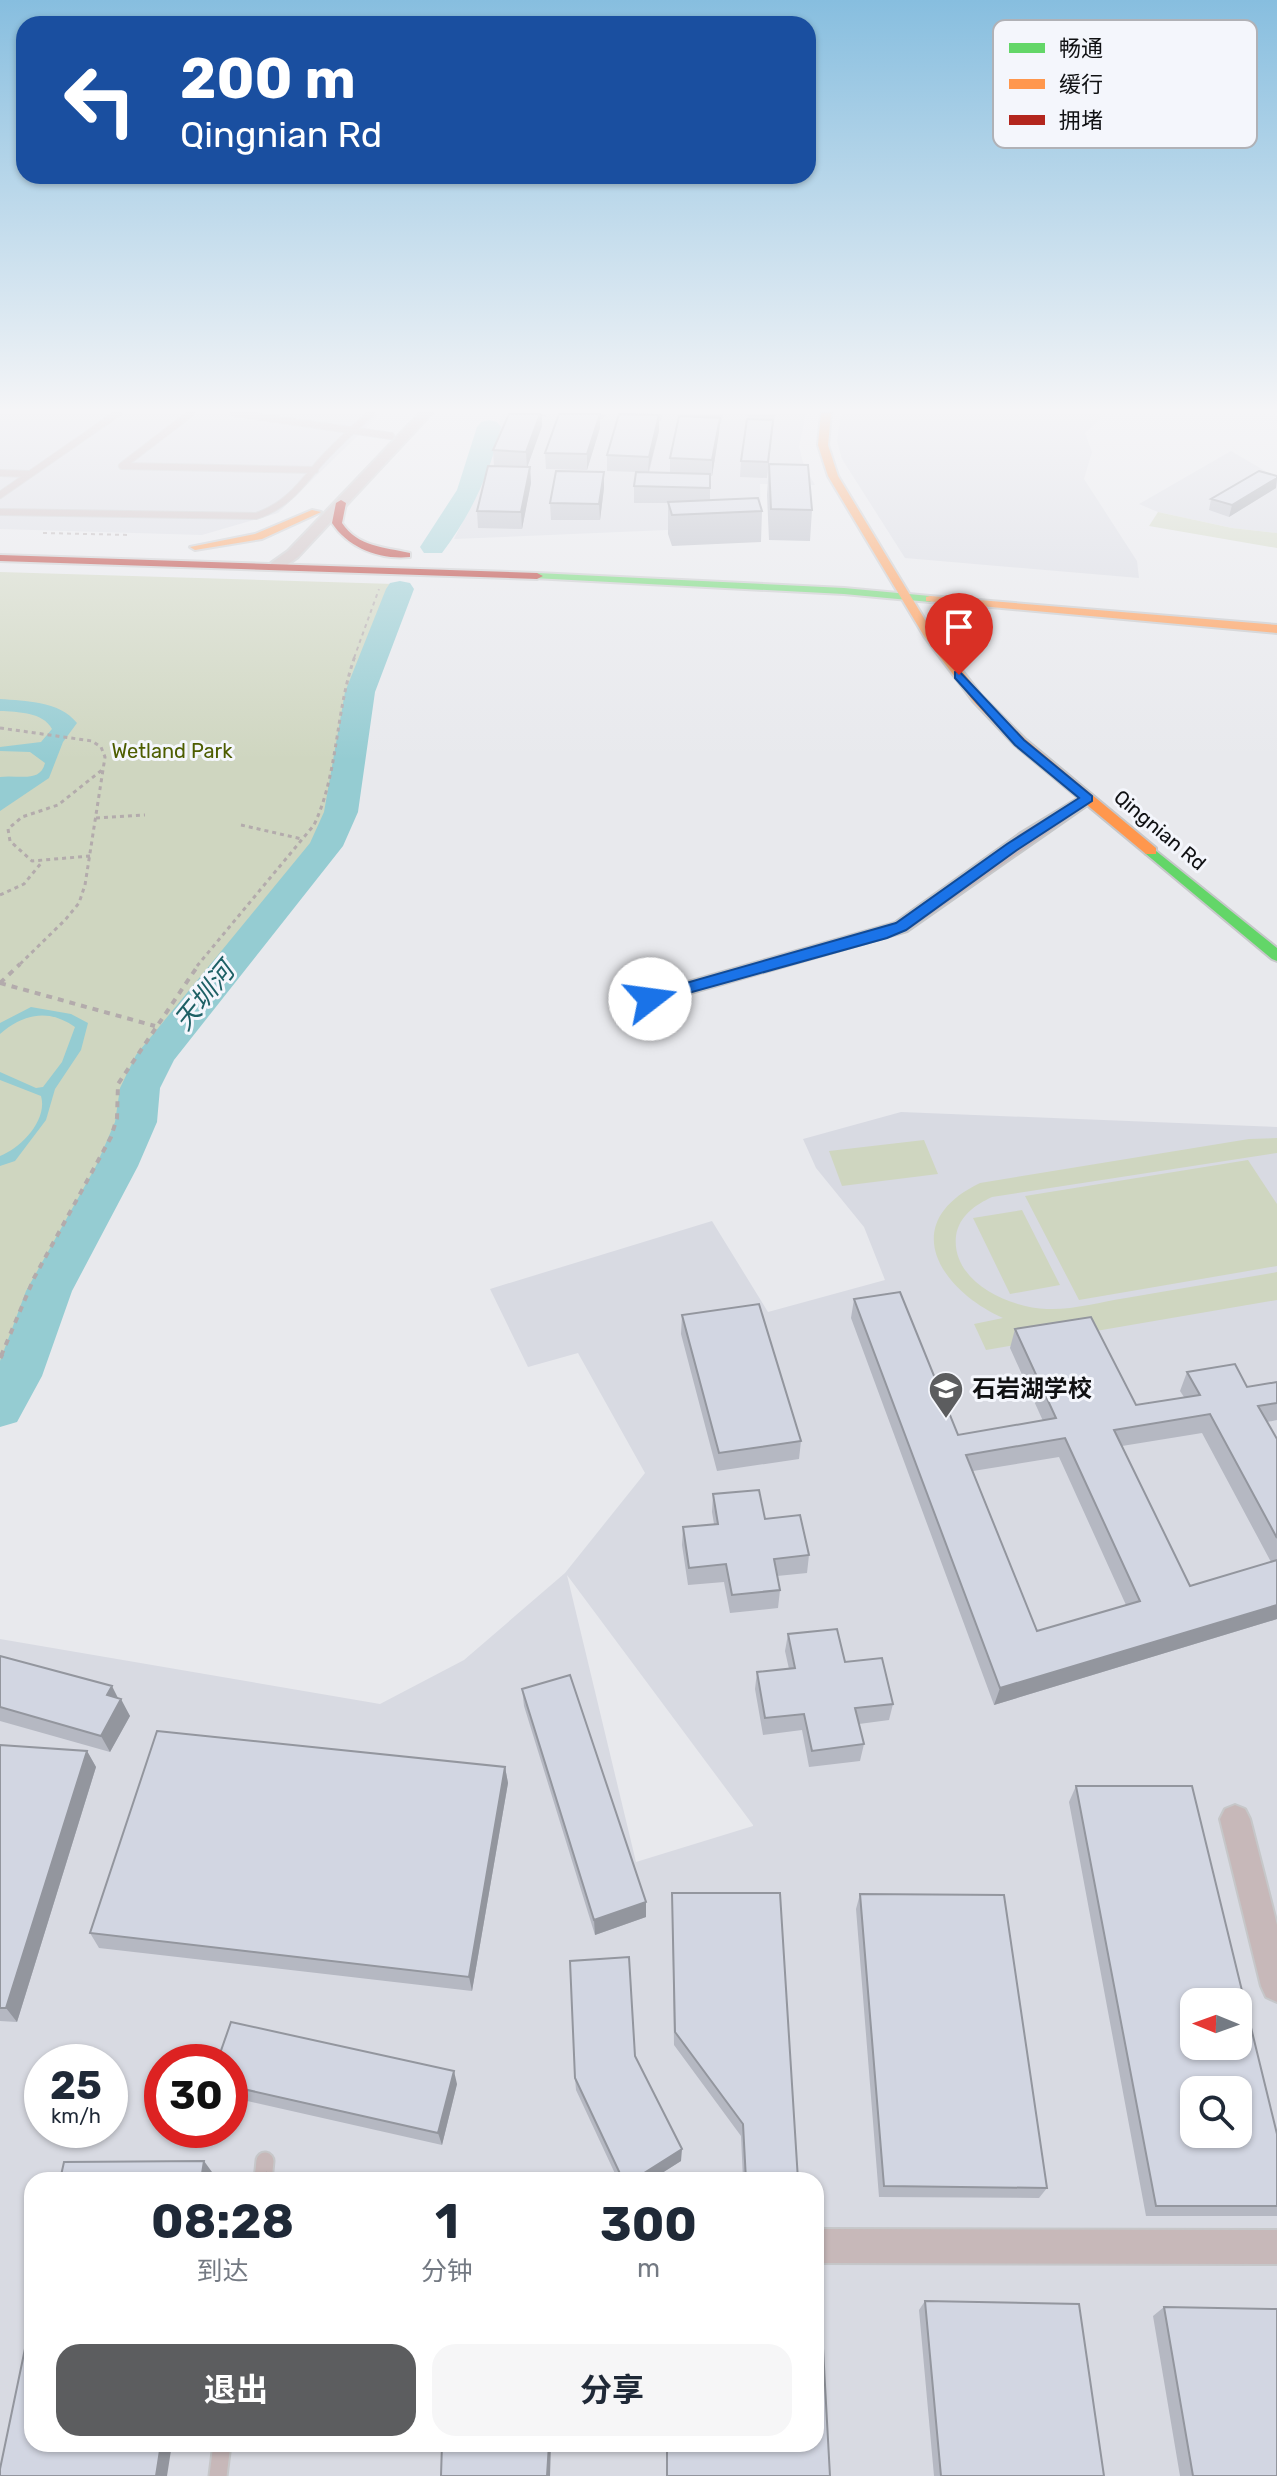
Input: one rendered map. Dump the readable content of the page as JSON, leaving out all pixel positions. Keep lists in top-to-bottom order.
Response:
{
  "streets": {
    "main road": ["Qingnian Rd"]
  },
  "water": ["天圳河"],
  "parks": ["Wetland Park"],
  "places": {
    "school or university": ["石岩湖学校"]
  },
  "legend": ["畅通", "缓行", "拥堵"],
  "north": "left",
  "page": {
    "turn": ["200 m", "Qingnian Rd"],
    "speed": "25 km/h",
    "limit": "30",
    "eta": [
      "08:28",
      "到达",
      "1",
      "分钟",
      "300",
      "m"
    ],
    "buttons": ["退出", "分享"]
  }
}
